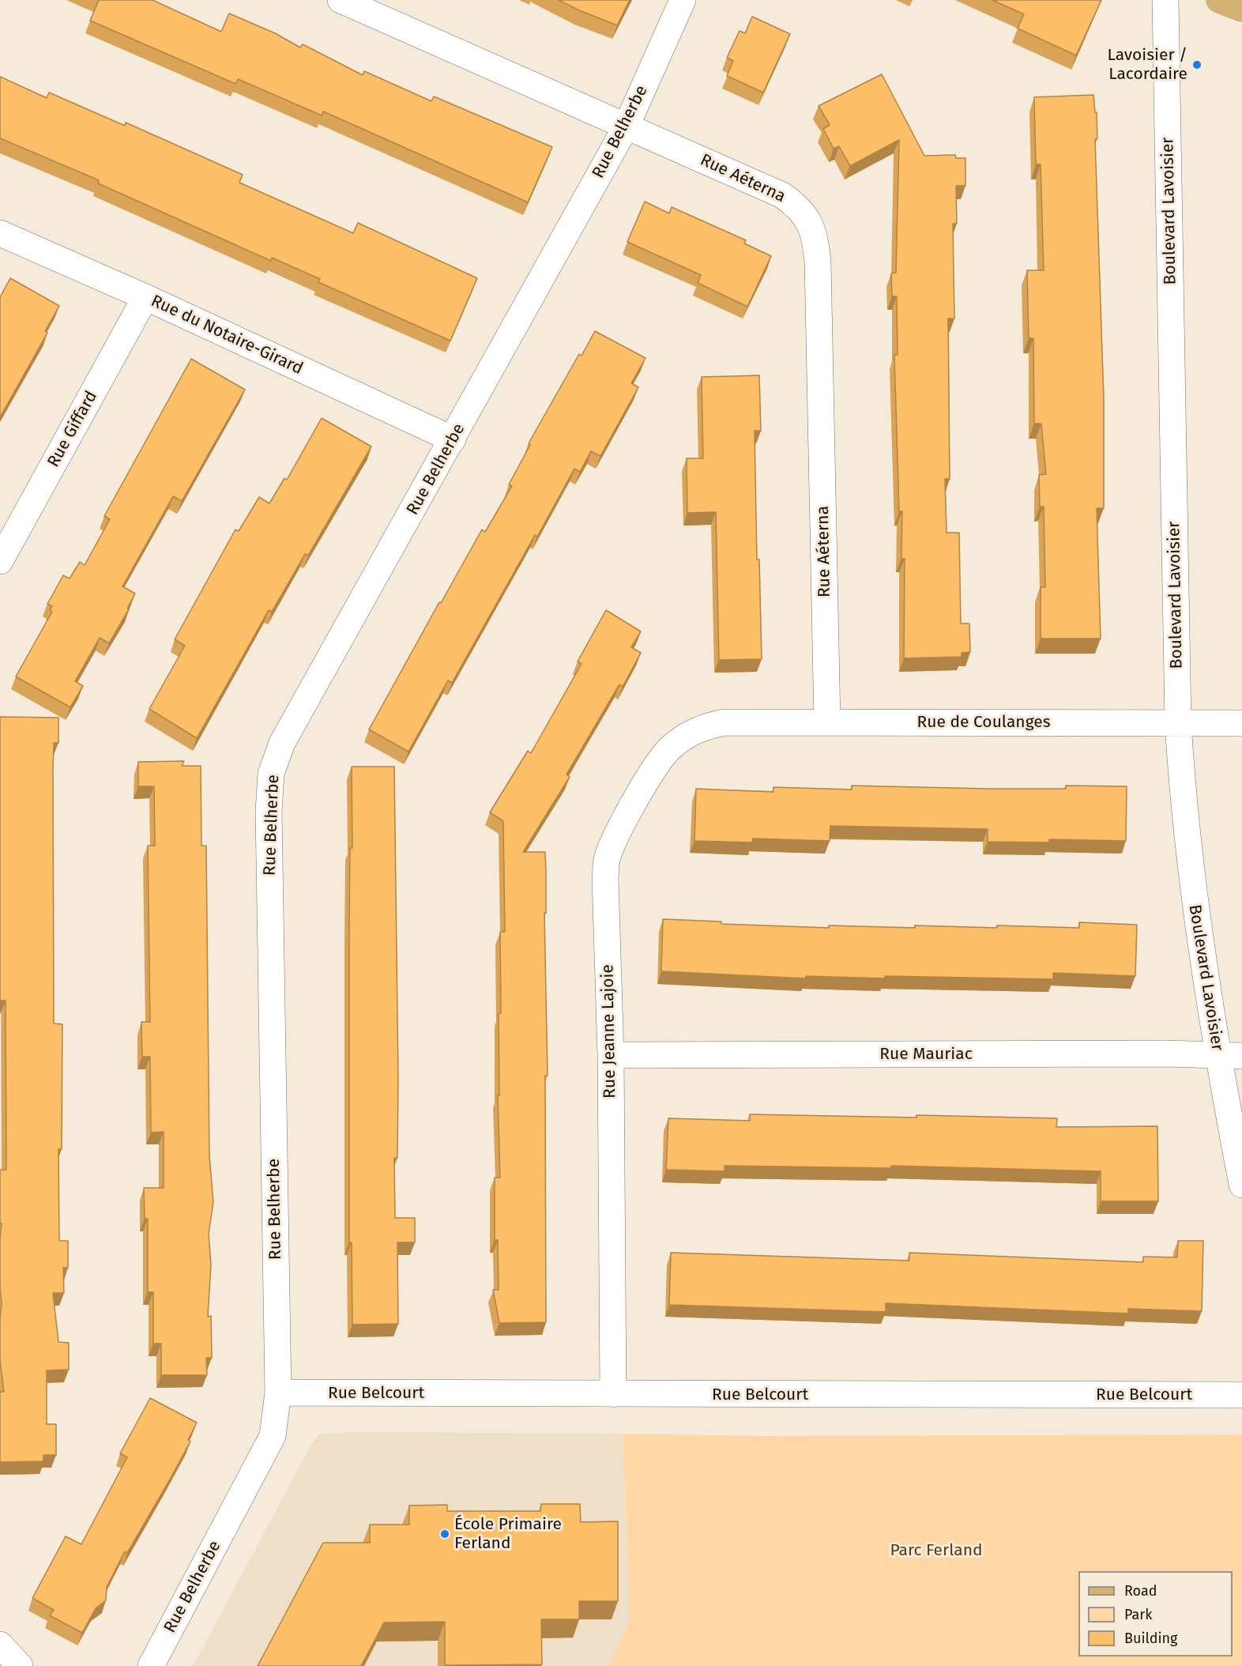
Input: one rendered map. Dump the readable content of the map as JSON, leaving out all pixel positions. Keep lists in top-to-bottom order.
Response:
{
  "streets": {
    "street": [
      "Rue Belherbe",
      "Rue Aéterna",
      "Boulevard Lavoisier",
      "Rue du Notaire-Girard",
      "Rue Giffard",
      "Rue de Coulanges",
      "Rue Jeanne Lajoie",
      "Rue Mauriac",
      "Rue Belcourt"
    ]
  },
  "crossings": [
    ["Rue Belherbe", "Rue Aéterna"],
    ["Rue Belherbe", "Rue du Notaire-Girard"],
    ["Rue Belherbe", "Rue Belcourt"],
    ["Rue Aéterna", "Rue de Coulanges"],
    ["Boulevard Lavoisier", "Rue de Coulanges"],
    ["Boulevard Lavoisier", "Rue Mauriac"],
    ["Rue du Notaire-Girard", "Rue Giffard"],
    ["Rue de Coulanges", "Rue Jeanne Lajoie"],
    ["Rue Jeanne Lajoie", "Rue Mauriac"],
    ["Rue Jeanne Lajoie", "Rue Belcourt"]
  ],
  "parks": ["Parc Ferland"],
  "places": ["Lavoisier / Lacordaire", "École Primaire Ferland"],
  "legend": ["Road", "Park", "Building"]
}
